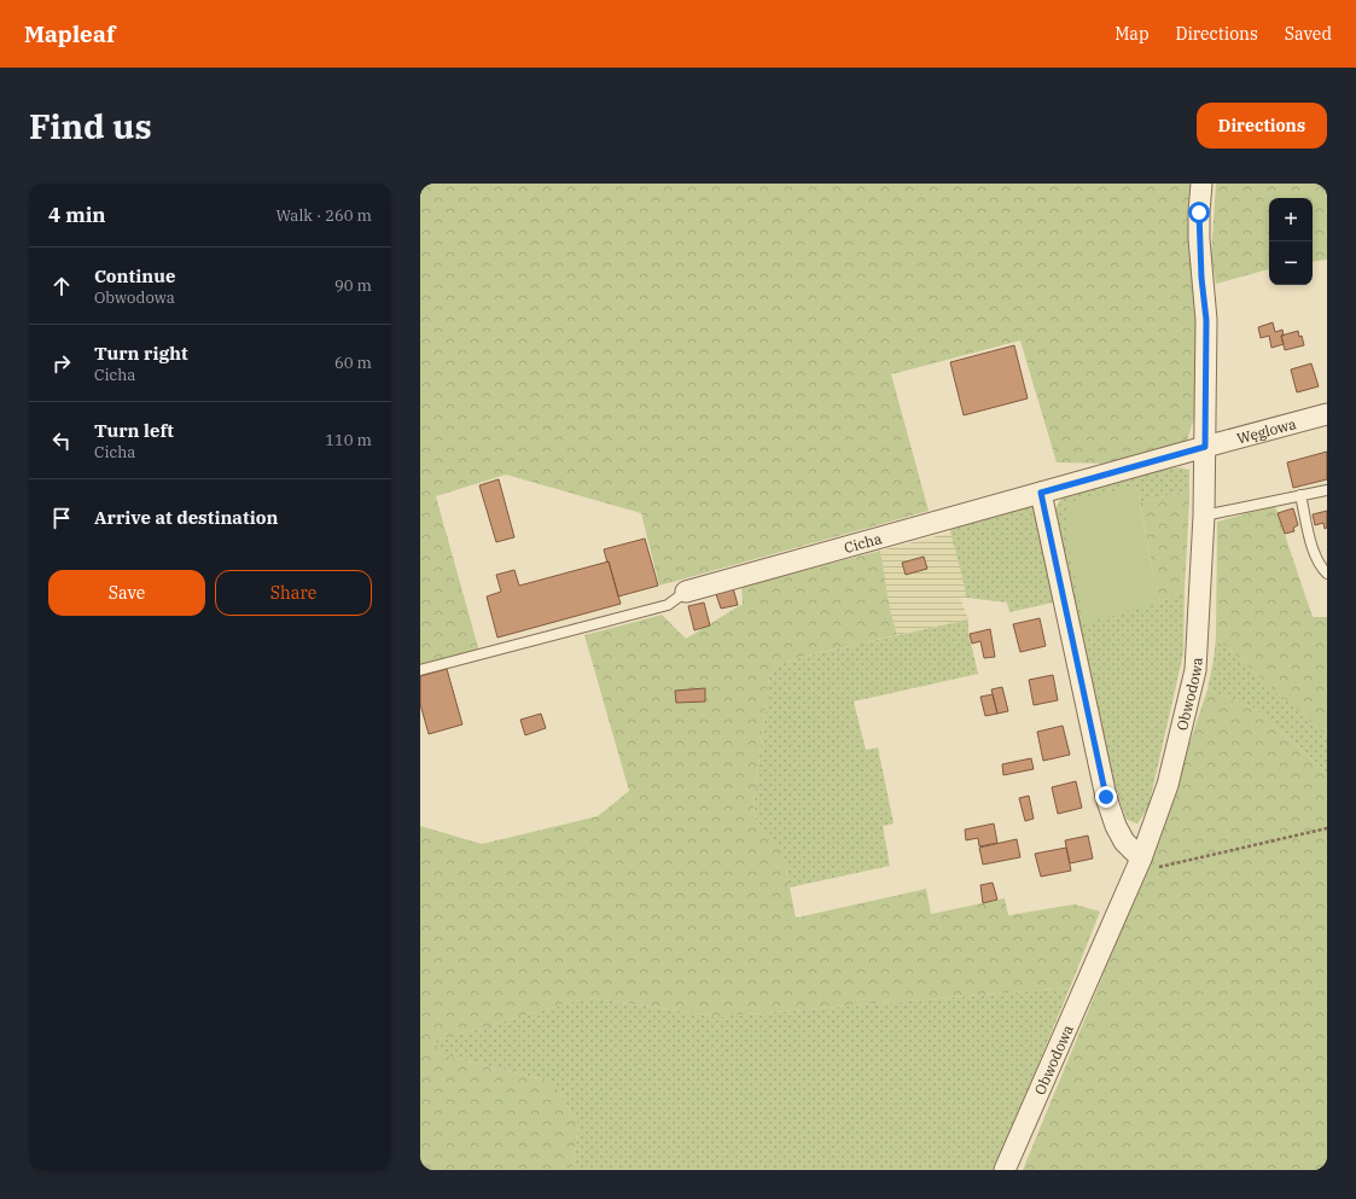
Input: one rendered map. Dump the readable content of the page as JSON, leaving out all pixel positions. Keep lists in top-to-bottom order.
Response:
{
  "streets": {
    "street": ["Węglowa", "Cicha", "Obwodowa"]
  },
  "crossings": [
    ["Węglowa", "Cicha"],
    ["Węglowa", "Obwodowa"],
    ["Cicha", "Obwodowa"]
  ],
  "page": {
    "header": "Mapleaf",
    "nav": ["Map", "Directions", "Saved"],
    "buttons": [
      "Directions",
      ["Save", "Share"]
    ],
    "title": "Find us",
    "heading": ["4 min", "Walk · 260 m"],
    "map_buttons": ["+", "−"],
    "list": [
      ["Continue", "Obwodowa", "90 m"],
      ["Turn right", "Cicha", "60 m"],
      ["Turn left", "Cicha", "110 m"],
      "Arrive at destination"
    ]
  }
}
